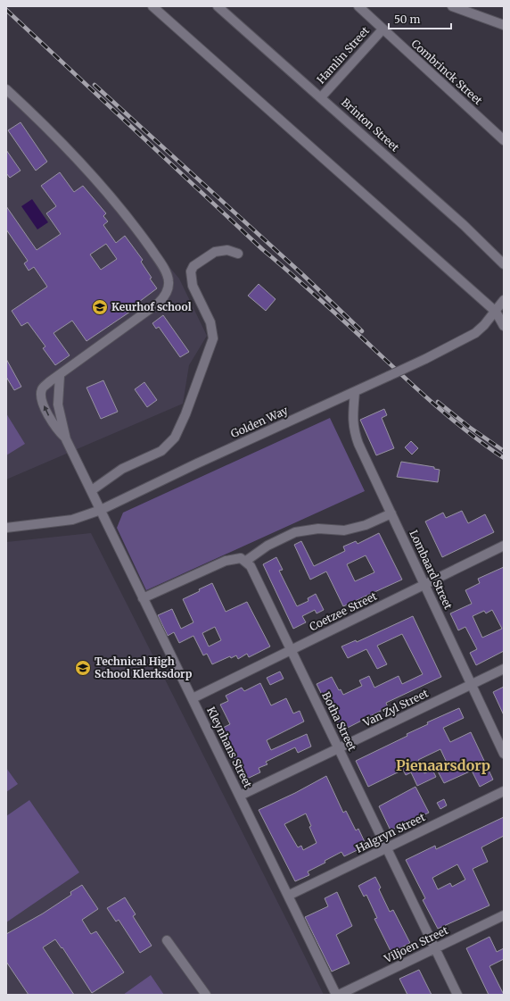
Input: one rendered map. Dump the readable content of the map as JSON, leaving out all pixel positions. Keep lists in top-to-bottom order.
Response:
{
  "streets": {
    "street": [
      "Hamlin Street",
      "Combrinck Street",
      "Brinton Street",
      "Golden Way",
      "Lombaard Street",
      "Coetzee Street",
      "Van Zyl Street",
      "Botha Street",
      "Kleynhans Street",
      "Halgryn Street",
      "Viljoen Street"
    ]
  },
  "crossings": [
    ["Hamlin Street", "Combrinck Street"],
    ["Hamlin Street", "Brinton Street"],
    ["Golden Way", "Lombaard Street"],
    ["Golden Way", "Kleynhans Street"],
    ["Lombaard Street", "Coetzee Street"],
    ["Lombaard Street", "Van Zyl Street"],
    ["Coetzee Street", "Botha Street"],
    ["Coetzee Street", "Kleynhans Street"],
    ["Van Zyl Street", "Botha Street"],
    ["Van Zyl Street", "Kleynhans Street"],
    ["Botha Street", "Halgryn Street"],
    ["Botha Street", "Viljoen Street"],
    ["Kleynhans Street", "Halgryn Street"],
    ["Kleynhans Street", "Viljoen Street"]
  ],
  "districts": ["Pienaarsdorp"],
  "places": {
    "school or university": ["Keurhof school", "Technical High School Klerksdorp"]
  },
  "scale_bar": "50 m"
}
